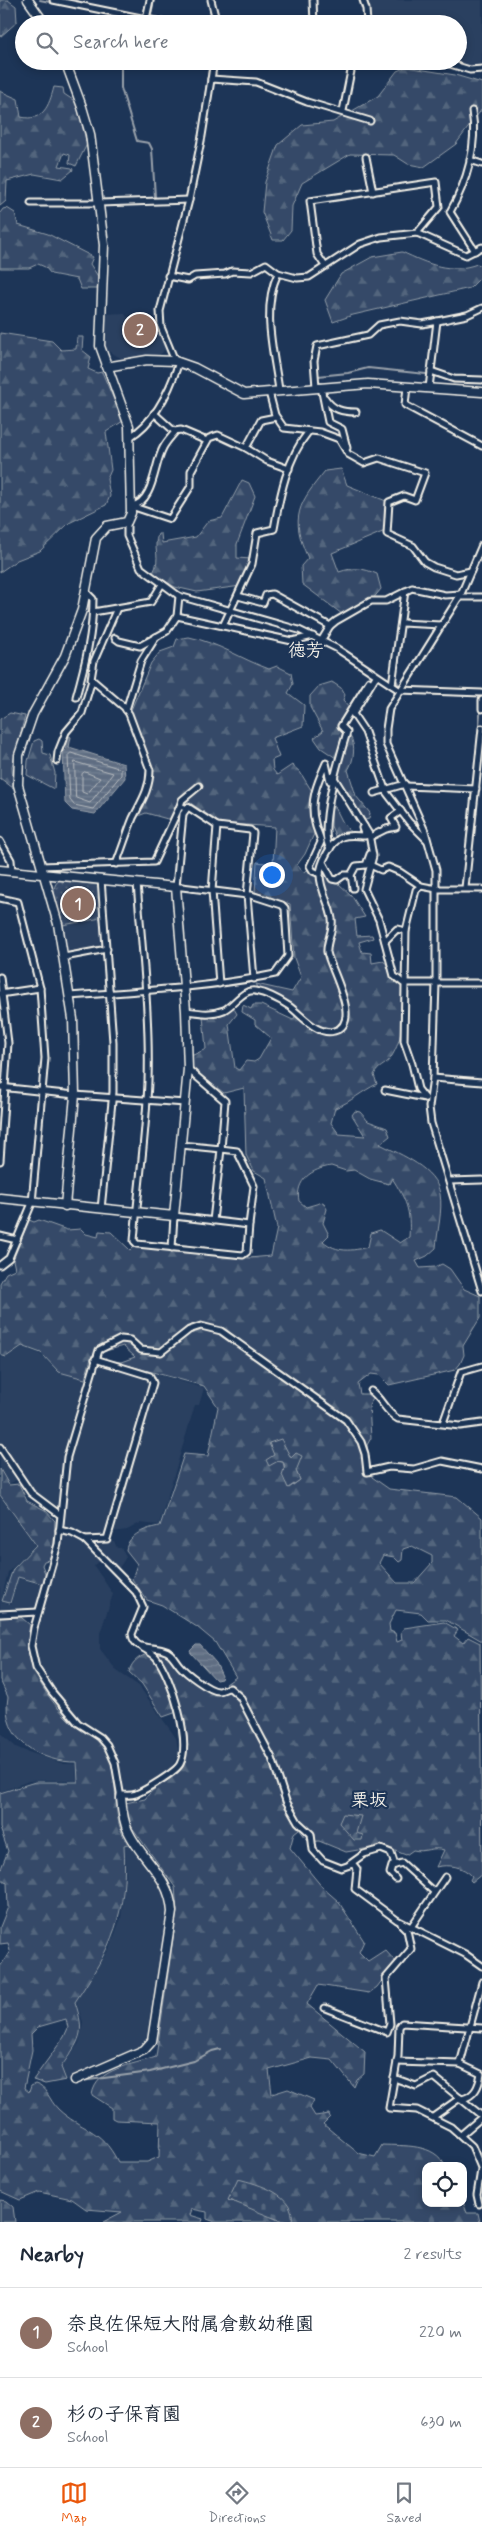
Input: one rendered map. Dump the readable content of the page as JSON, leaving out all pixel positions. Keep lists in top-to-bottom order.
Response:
{
  "districts": ["徳芳", "栗坂"],
  "page": {
    "search": "Search here",
    "pins": ["2", "1"],
    "heading": ["Nearby", "2 results"],
    "list": [
      {
        "mark": "1",
        "name": "奈良佐保短大附属倉敷幼稚園",
        "note": "School",
        "value": "220 m"
      },
      {
        "mark": "2",
        "name": "杉の子保育園",
        "note": "School",
        "value": "630 m"
      }
    ],
    "nav": ["Map", "Directions", "Saved"]
  }
}
